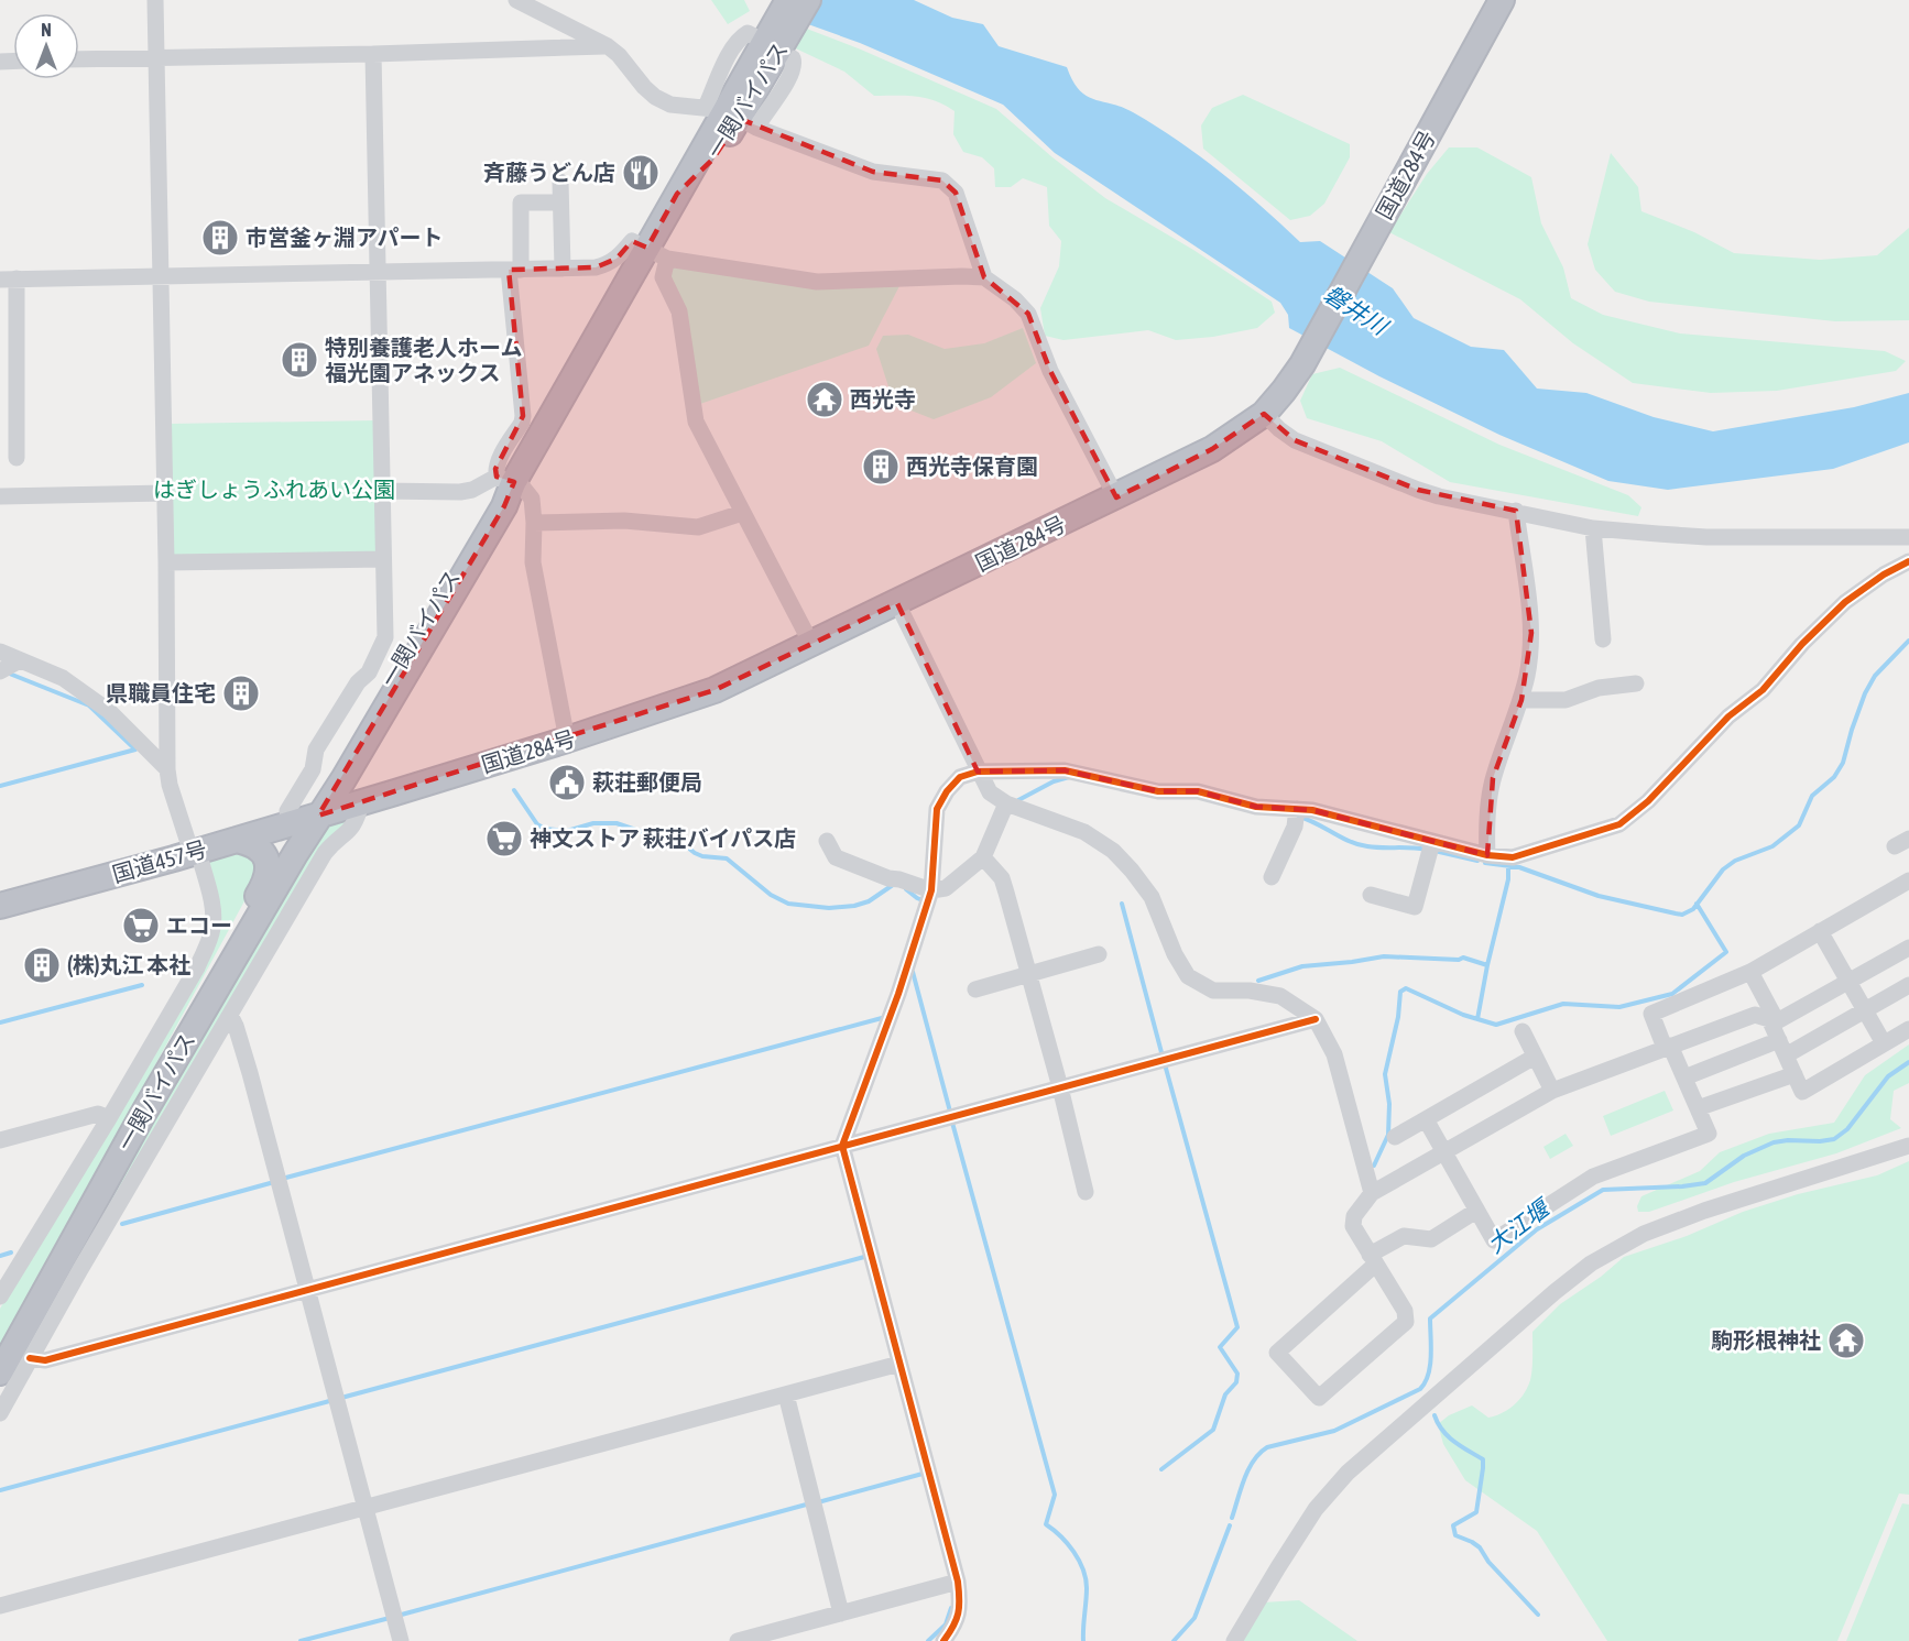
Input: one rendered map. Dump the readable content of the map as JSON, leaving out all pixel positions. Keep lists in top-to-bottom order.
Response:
{
  "streets": {
    "highway": ["一関バイパス", "国道284号", "国道457号"]
  },
  "crossings": [
    ["一関バイパス", "国道284号"],
    ["一関バイパス", "国道457号"],
    ["国道284号", "国道457号"]
  ],
  "water": ["磐井川", "大江堰"],
  "parks": ["はぎしょうふれあい公園"],
  "places": {
    "restaurant": ["斉藤うどん店"],
    "building": [
      "市営釜ヶ淵アパート",
      "特別養護老人ホーム 福光園アネックス",
      "西光寺保育園",
      "県職員住宅",
      "(株)丸江 本社"
    ],
    "temple": ["西光寺", "駒形根神社"],
    "public building": ["萩荘郵便局"],
    "supermarket": ["神文ストア 萩荘バイパス店", "エコー"]
  },
  "north": "top"
}
